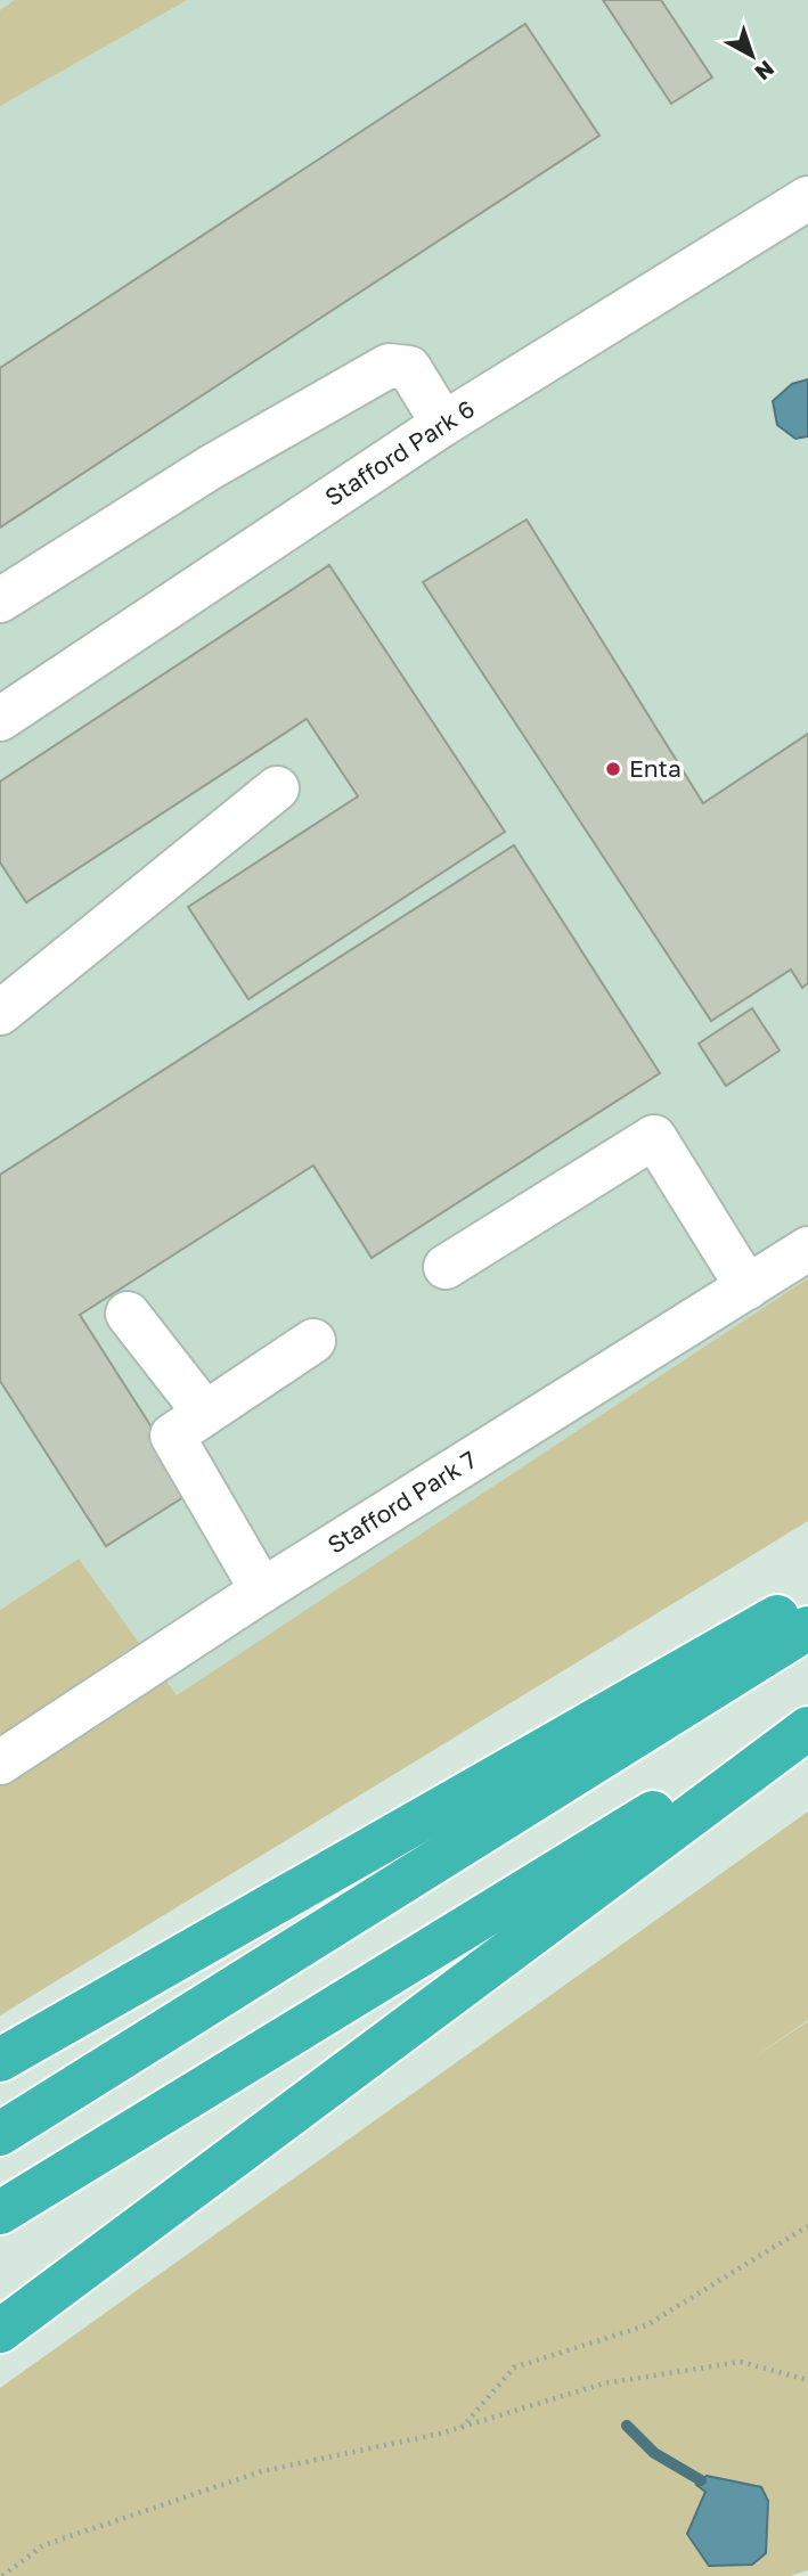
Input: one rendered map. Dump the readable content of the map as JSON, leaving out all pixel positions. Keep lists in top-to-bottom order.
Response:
{
  "streets": {
    "street": ["Stafford Park 6", "Stafford Park 7"]
  },
  "places": ["Enta"],
  "north": "bottom right"
}
